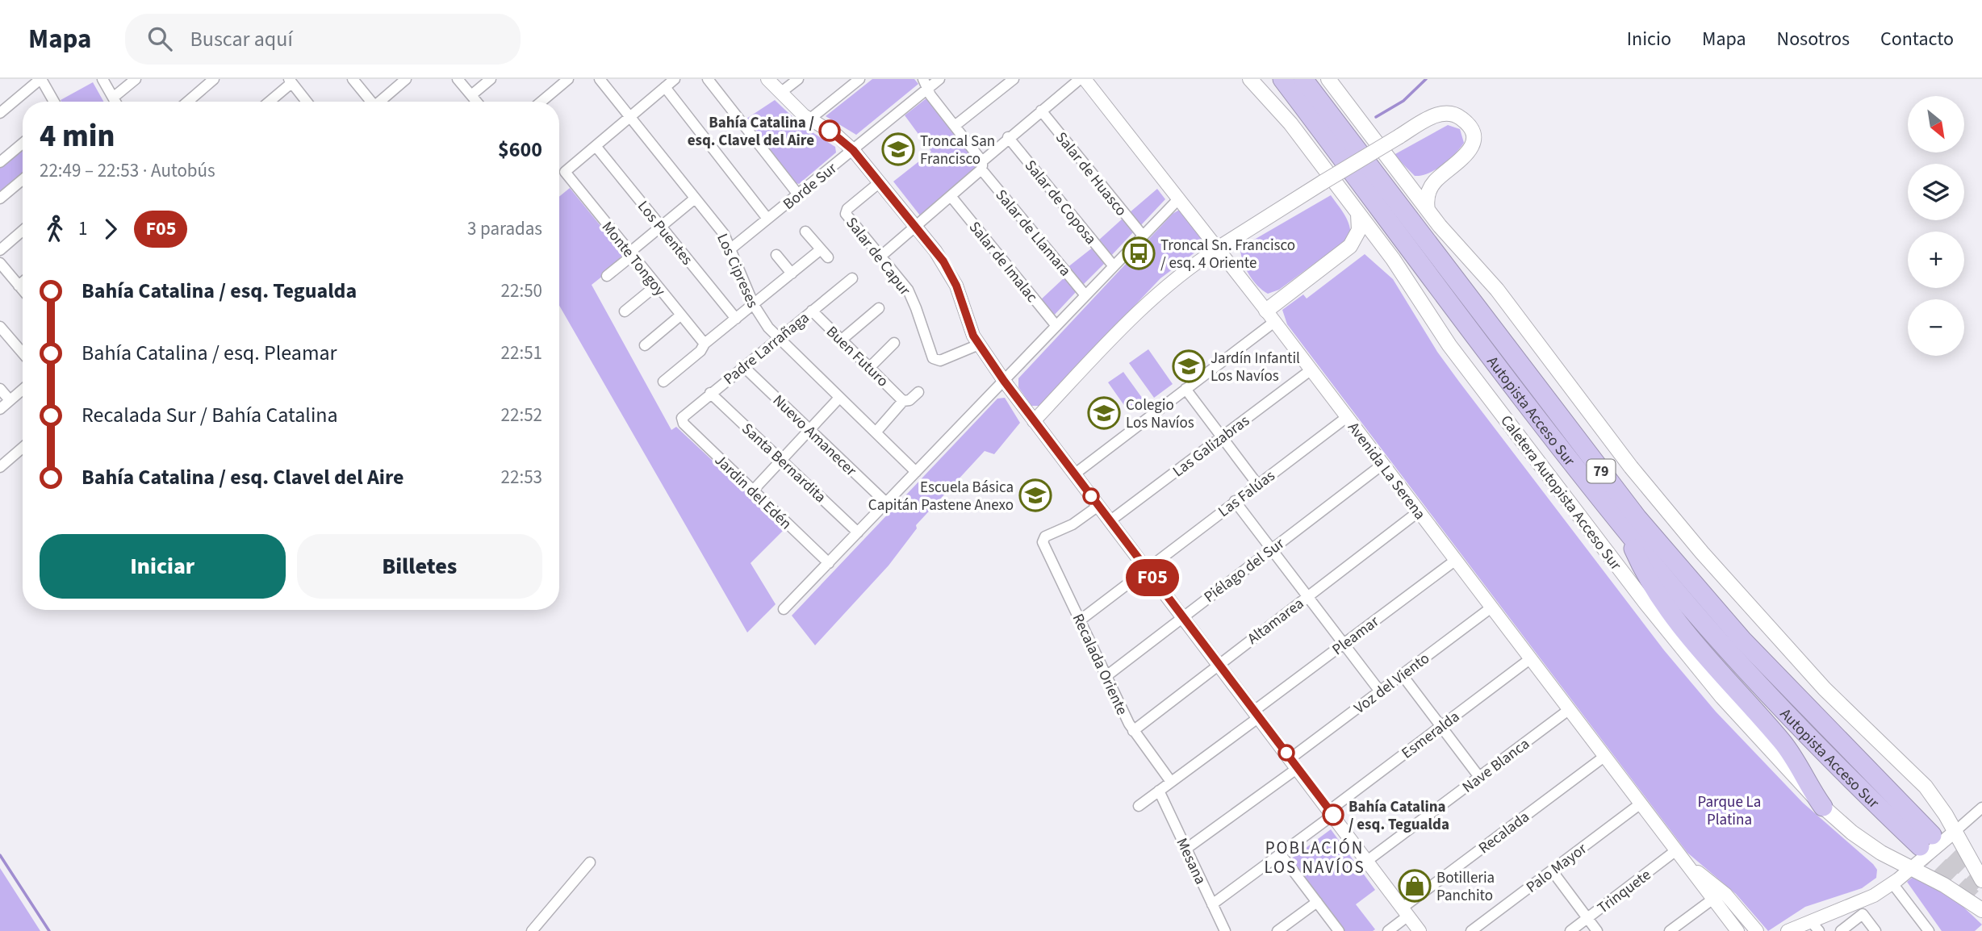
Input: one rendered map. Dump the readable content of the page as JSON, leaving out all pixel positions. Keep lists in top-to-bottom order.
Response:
{
  "streets": {
    "highway": ["Autopista Acceso Sur", "79"],
    "main road": ["Caletera Autopista Acceso Sur"],
    "street": [
      "Salar de Huasco",
      "Borde Sur",
      "Salar de Coposa",
      "Los Puentes",
      "Salar de Llamara",
      "Salar de Capur",
      "Monte Tongoy",
      "Salar de Imalac",
      "Los Cipreses",
      "Padre Larrañaga",
      "Buen Futuro",
      "Nuevo Amanecer",
      "Las Galizabras",
      "Santa Bernardita",
      "Avenida La Serena",
      "Jardin del Edén",
      "Las Falúas",
      "Piélago del Sur",
      "Altamarea",
      "Pleamar",
      "Recalada Oriente",
      "Voz del Viento",
      "Esmeralda",
      "Nave Blanca",
      "Recalada",
      "Mesana",
      "Palo Mayor",
      "Trinquete"
    ]
  },
  "crossings": [
    ["Borde Sur", "Salar de Llamara"],
    ["Borde Sur", "Los Cipreses"],
    ["Los Puentes", "Monte Tongoy"],
    ["Los Cipreses", "Padre Larrañaga"],
    ["Padre Larrañaga", "Buen Futuro"],
    ["Padre Larrañaga", "Nuevo Amanecer"],
    ["Padre Larrañaga", "Santa Bernardita"],
    ["Padre Larrañaga", "Jardin del Edén"],
    ["Las Galizabras", "Avenida La Serena"],
    ["Avenida La Serena", "Las Falúas"],
    ["Avenida La Serena", "Piélago del Sur"],
    ["Avenida La Serena", "Altamarea"],
    ["Avenida La Serena", "Pleamar"],
    ["Avenida La Serena", "Voz del Viento"],
    ["Avenida La Serena", "Esmeralda"],
    ["Avenida La Serena", "Nave Blanca"],
    ["Avenida La Serena", "Recalada"],
    ["Avenida La Serena", "Palo Mayor"],
    ["Avenida La Serena", "Trinquete"],
    ["Las Falúas", "Recalada Oriente"],
    ["Piélago del Sur", "Recalada Oriente"],
    ["Altamarea", "Recalada Oriente"],
    ["Pleamar", "Recalada Oriente"],
    ["Pleamar", "Mesana"],
    ["Voz del Viento", "Mesana"],
    ["Esmeralda", "Mesana"]
  ],
  "districts": ["POBLACIÓN LOS NAVÍOS"],
  "parks": ["Parque La Platina"],
  "places": {
    "other": ["Bahía Catalina / esq. Clavel del Aire", "Bahía Catalina / esq. Tegualda"],
    "school or university": [
      "Troncal San Francisco",
      "Jardín Infantil Los Navíos",
      "Colegio Los Navíos",
      "Escuela Básica Capitán Pastene Anexo"
    ],
    "bus stop": ["Troncal Sn. Francisco / esq. 4 Oriente"],
    "shop": ["Botilleria Panchito"]
  },
  "lines": ["bus line F05"],
  "north": "bottom right",
  "page": {
    "header": "Mapa",
    "search": "Buscar aquí",
    "nav": [
      "Inicio",
      "Mapa",
      "Nosotros",
      "Contacto"
    ],
    "on_map": "F05",
    "map_buttons": ["+", "−"],
    "heading": ["4 min", "22:49 – 22:53 · Autobús", "$600"],
    "legs": ["1", "F05", "3 paradas"],
    "list": [
      {
        "name": "Bahía Catalina / esq. Tegualda",
        "value": "22:50"
      },
      {
        "name": "Bahía Catalina / esq. Pleamar",
        "value": "22:51"
      },
      {
        "name": "Recalada Sur / Bahía Catalina",
        "value": "22:52"
      },
      {
        "name": "Bahía Catalina / esq. Clavel del Aire",
        "value": "22:53"
      }
    ],
    "buttons": ["Iniciar", "Billetes"]
  }
}
